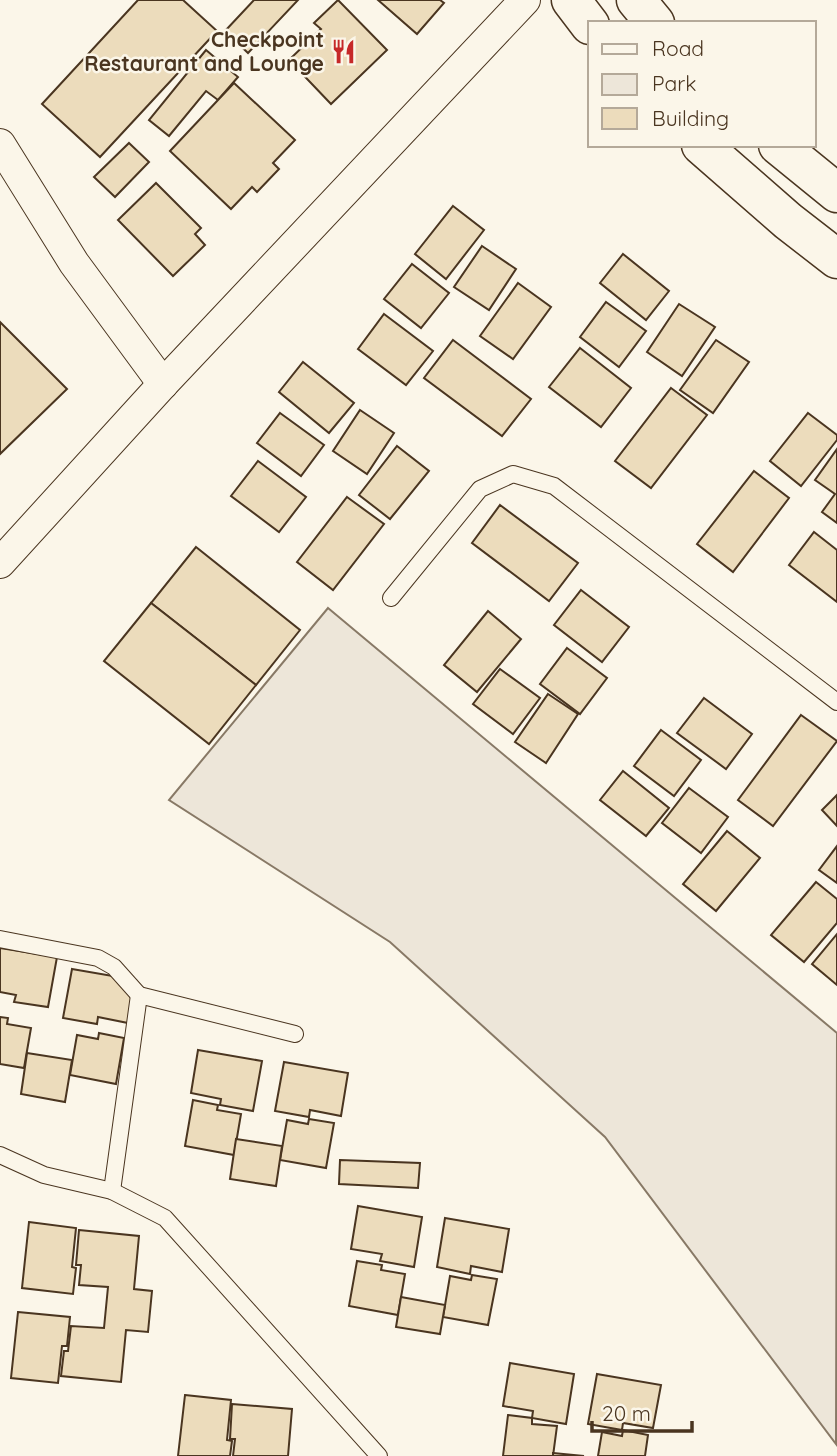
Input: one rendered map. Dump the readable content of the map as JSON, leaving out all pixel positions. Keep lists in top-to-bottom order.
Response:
{
  "places": {
    "restaurant": ["Checkpoint Restaurant and Lounge"]
  },
  "legend": ["Road", "Park", "Building"],
  "scale_bar": "20 m"
}
